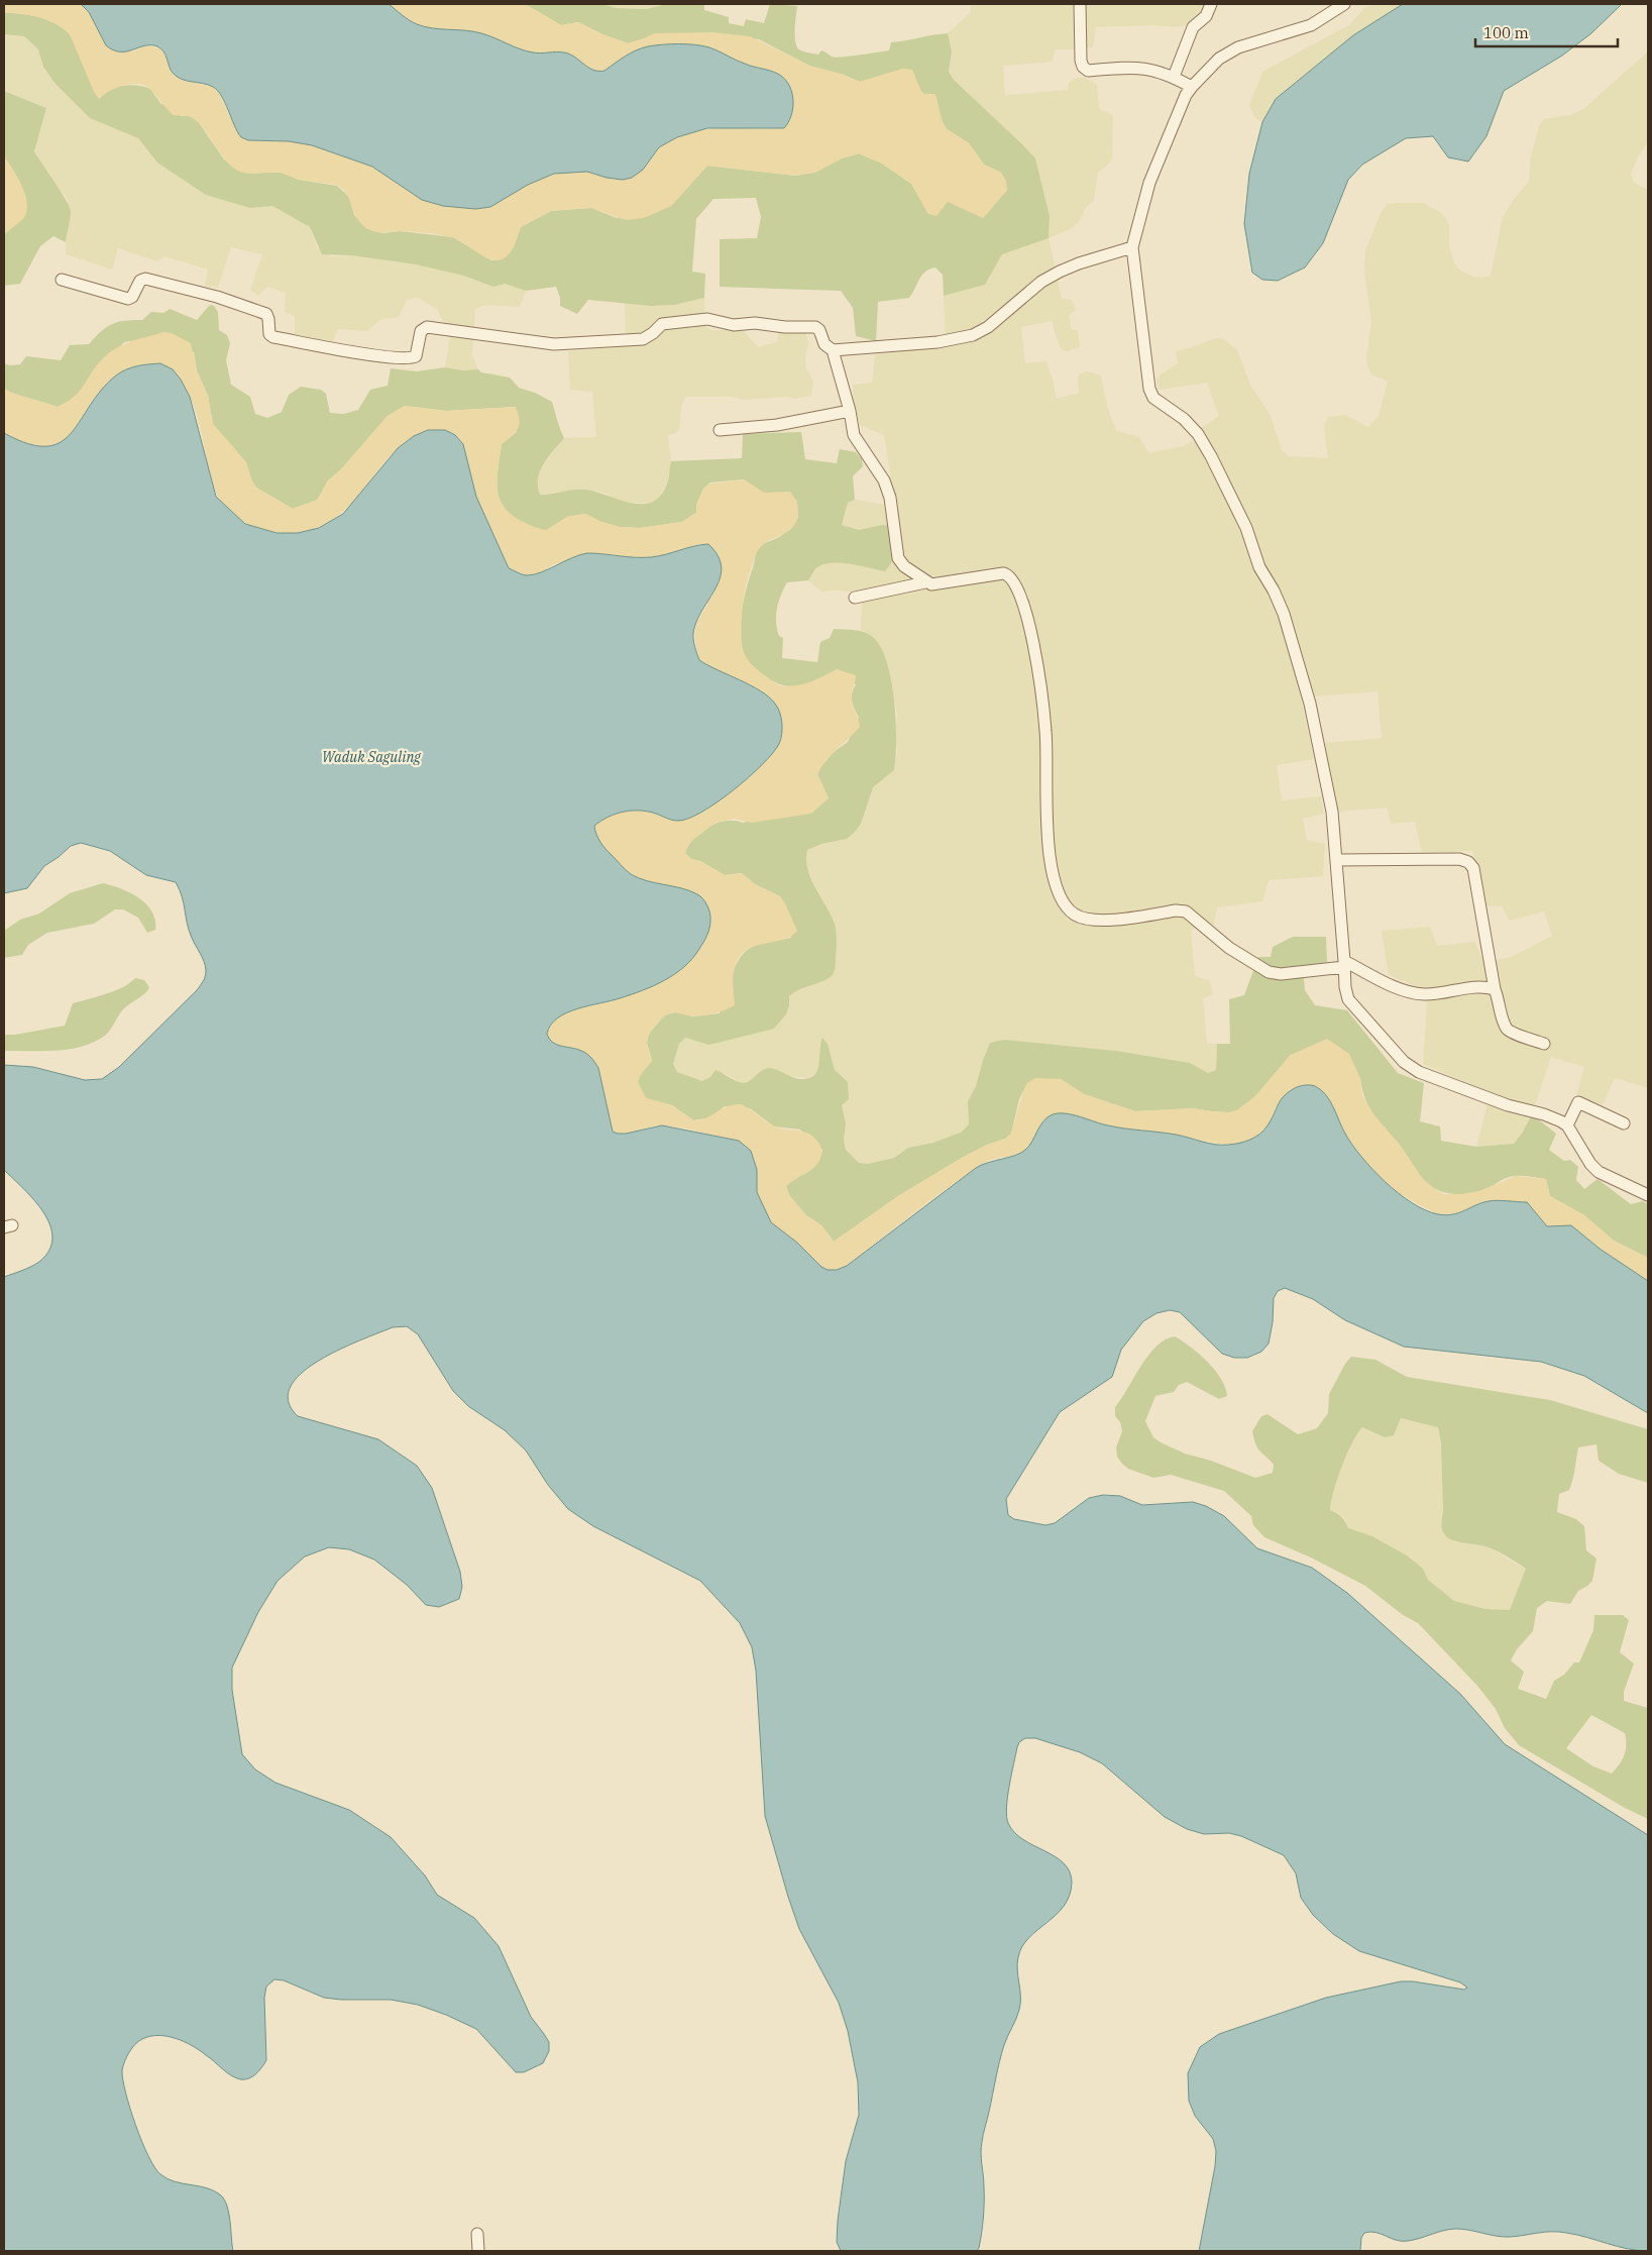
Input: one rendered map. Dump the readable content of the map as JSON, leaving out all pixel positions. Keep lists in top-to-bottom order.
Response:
{
  "water": ["Waduk Saguling"],
  "scale_bar": "100 m"
}
